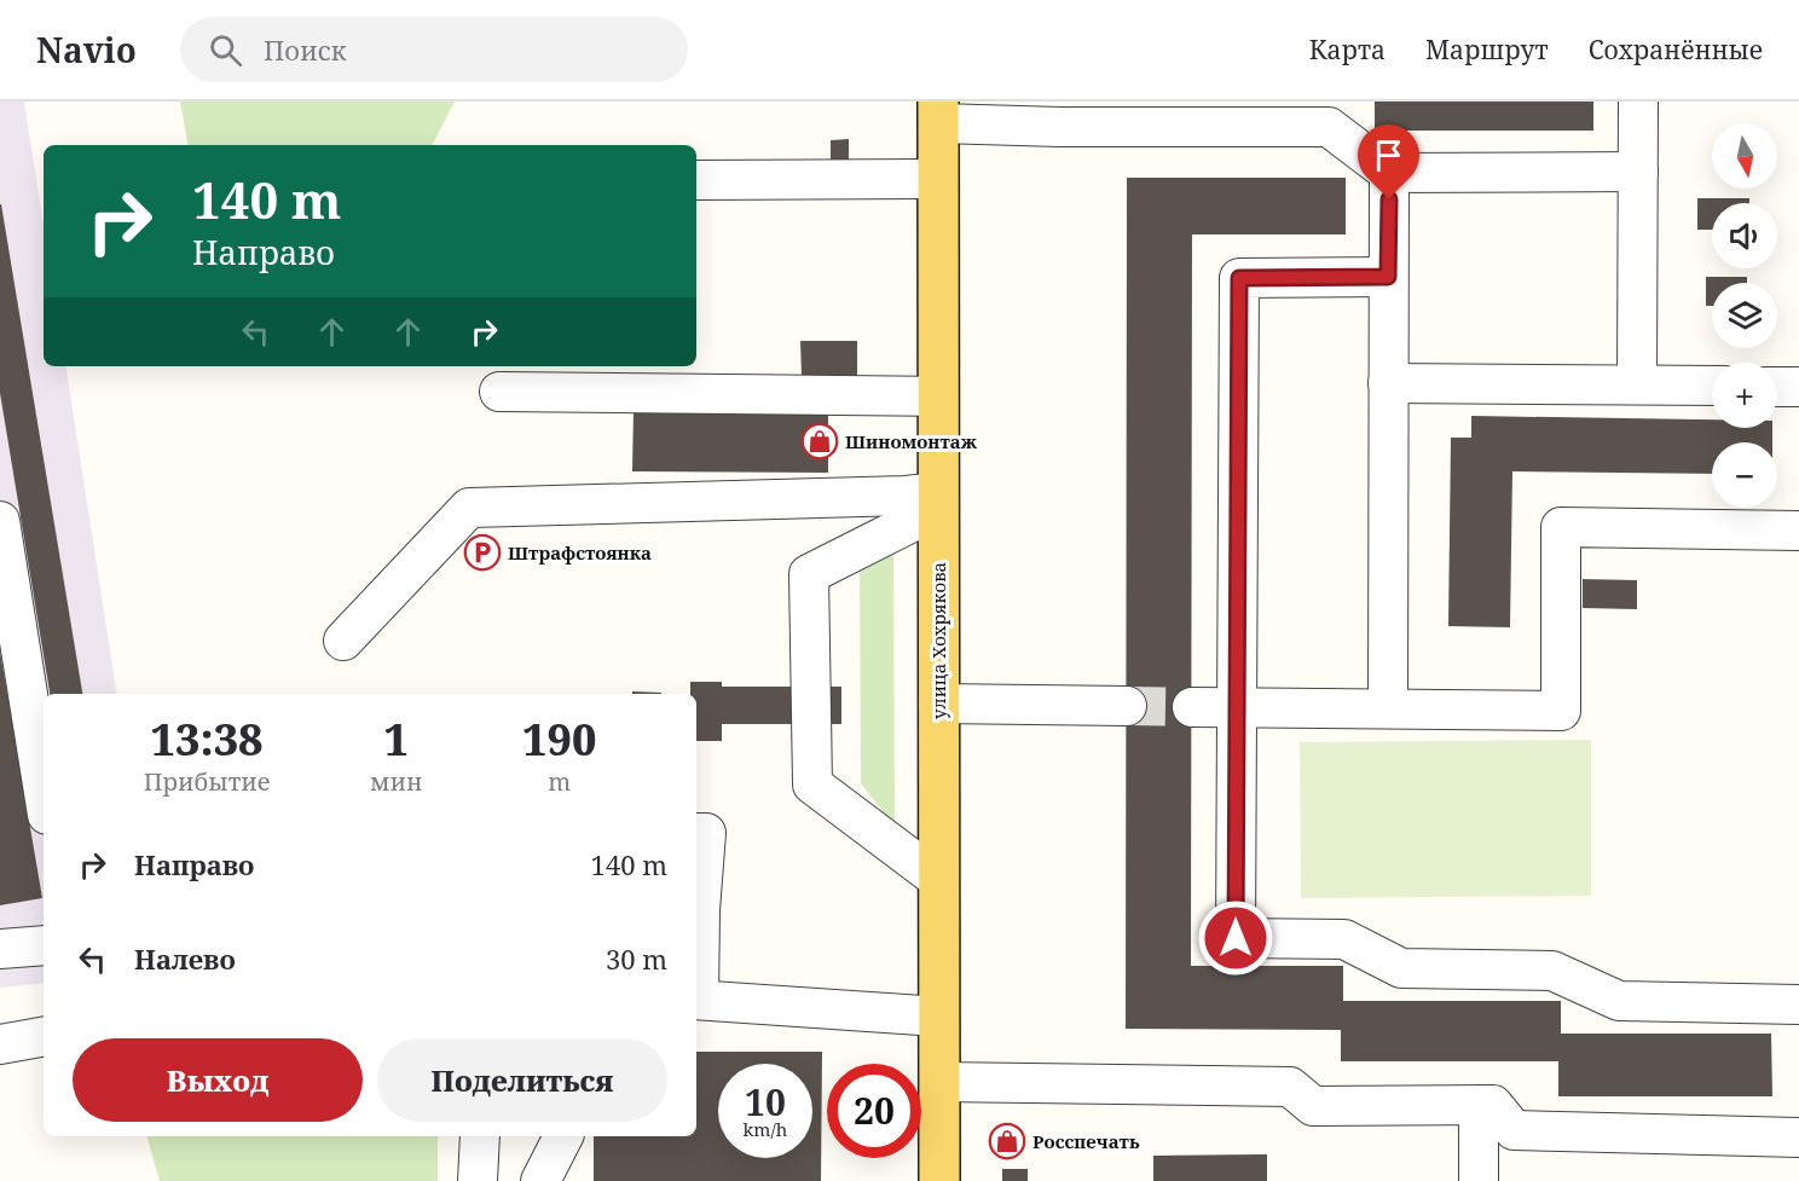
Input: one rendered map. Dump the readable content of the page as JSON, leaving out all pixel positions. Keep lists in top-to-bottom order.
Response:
{
  "streets": {
    "main road": ["улица Хохрякова"]
  },
  "places": {
    "shop": ["Шиномонтаж", "Росспечать"],
    "parking": ["Штрафстоянка"]
  },
  "north": "bottom",
  "page": {
    "header": "Navio",
    "search": "Поиск",
    "nav": ["Карта", "Маршрут", "Сохранённые"],
    "map_buttons": ["+", "−"],
    "turn": ["140 m", "Направо"],
    "eta": [
      "13:38",
      "Прибытие",
      "1",
      "мин",
      "190",
      "m"
    ],
    "list": [
      {
        "name": "Направо",
        "value": "140 m"
      },
      {
        "name": "Налево",
        "value": "30 m"
      }
    ],
    "buttons": ["Выход", "Поделиться"],
    "speed": "10 km/h",
    "limit": "20"
  }
}
